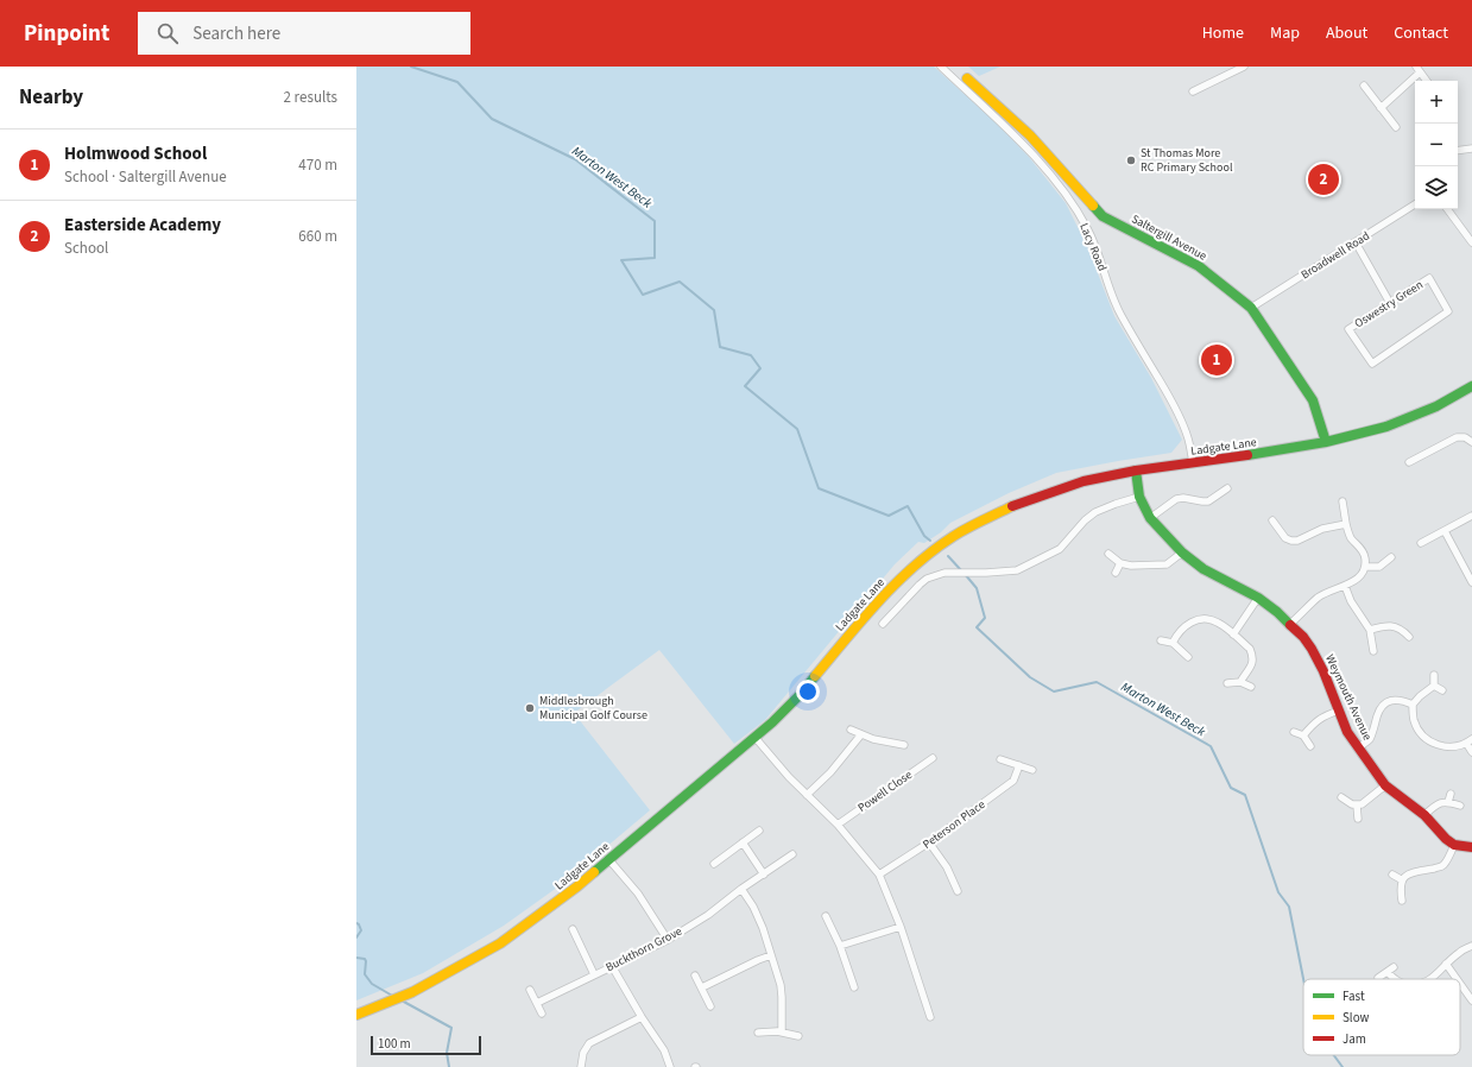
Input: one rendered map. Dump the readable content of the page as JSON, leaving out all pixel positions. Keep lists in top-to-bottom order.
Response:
{
  "streets": {
    "main road": ["Saltergill Avenue", "Ladgate Lane", "Weymouth Avenue"],
    "street": [
      "Lacy Road",
      "Broadwell Road",
      "Oswestry Green",
      "Powell Close",
      "Peterson Place",
      "Buckthorn Grove"
    ]
  },
  "crossings": [
    ["Saltergill Avenue", "Broadwell Road"],
    ["Saltergill Avenue", "Ladgate Lane"],
    ["Lacy Road", "Ladgate Lane"],
    ["Ladgate Lane", "Weymouth Avenue"]
  ],
  "water": ["Marton West Beck"],
  "places": ["St Thomas More RC Primary School", "Middlesbrough Municipal Golf Course"],
  "legend": ["Fast", "Slow", "Jam"],
  "scale_bar": "100 m",
  "page": {
    "header": "Pinpoint",
    "search": "Search here",
    "nav": [
      "Home",
      "Map",
      "About",
      "Contact"
    ],
    "heading": ["Nearby", "2 results"],
    "map_buttons": ["+", "−"],
    "list": [
      {
        "mark": "1",
        "name": "Holmwood School",
        "note": "School · Saltergill Avenue",
        "value": "470 m"
      },
      {
        "mark": "2",
        "name": "Easterside Academy",
        "note": "School",
        "value": "660 m"
      }
    ],
    "pins": ["2", "1"],
    "scale": "100 m"
  }
}
